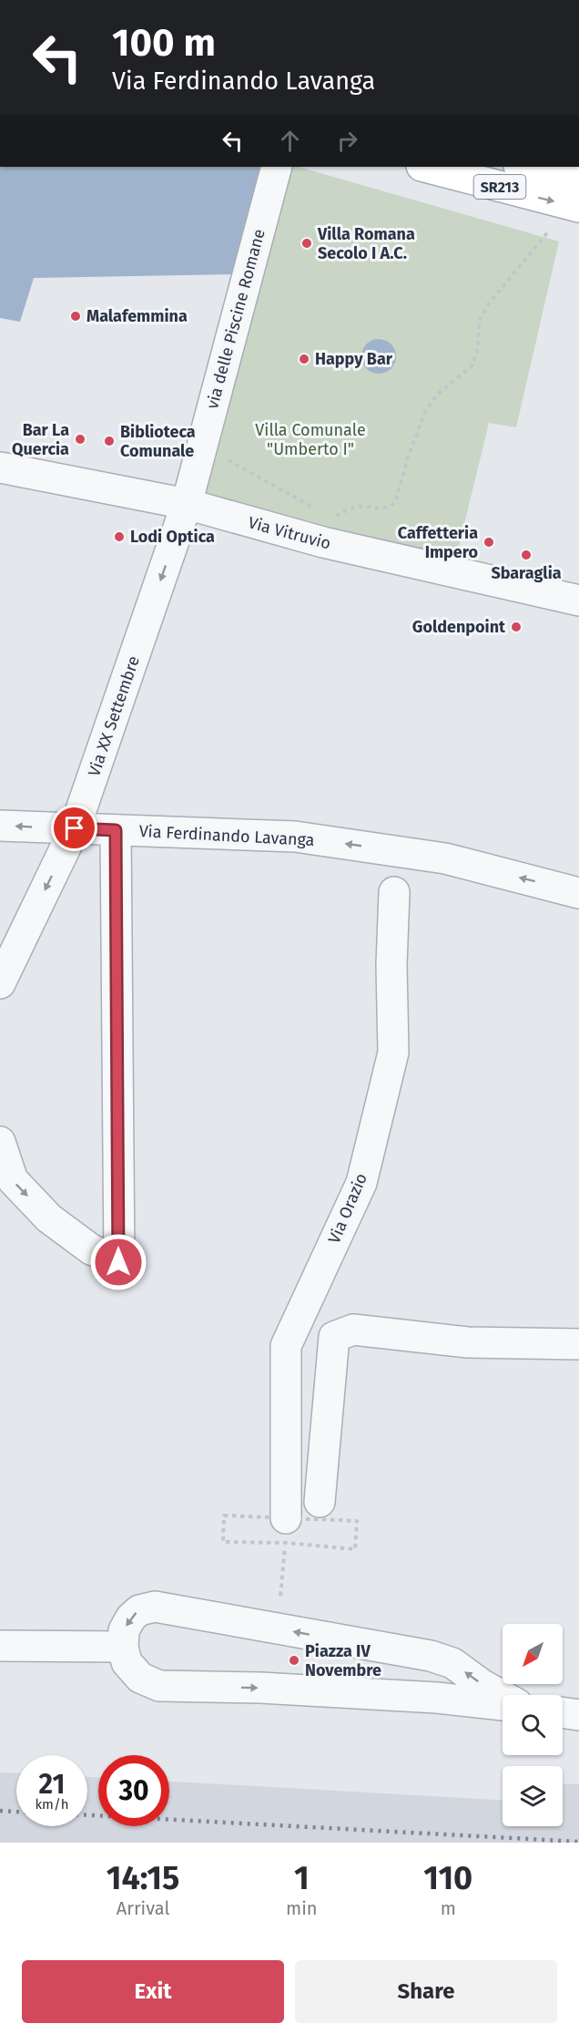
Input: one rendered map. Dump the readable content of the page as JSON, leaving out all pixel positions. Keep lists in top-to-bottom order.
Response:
{
  "streets": {
    "main road": ["SR213"],
    "street": [
      "via delle Piscine Romane",
      "Via Vitruvio",
      "Via XX Settembre",
      "Via Ferdinando Lavanga",
      "Via Orazio"
    ]
  },
  "crossings": [
    ["via delle Piscine Romane", "Via Vitruvio"],
    ["via delle Piscine Romane", "Via XX Settembre"],
    ["Via Vitruvio", "Via XX Settembre"],
    ["Via XX Settembre", "Via Ferdinando Lavanga"]
  ],
  "one_way": ["Via XX Settembre", "Via Ferdinando Lavanga"],
  "parks": ["Villa Comunale \"Umberto I\""],
  "places": [
    "Villa Romana Secolo I A.C.",
    "Malafemmina",
    "Happy Bar",
    "Bar La Quercia",
    "Biblioteca Comunale",
    "Lodi Optica",
    "Caffetteria Impero",
    "Sbaraglia",
    "Goldenpoint",
    "Piazza IV Novembre"
  ],
  "north": "bottom left",
  "page": {
    "turn": ["100 m", "Via Ferdinando Lavanga"],
    "speed": "21 km/h",
    "limit": "30",
    "eta": [
      "14:15",
      "Arrival",
      "1",
      "min",
      "110",
      "m"
    ],
    "buttons": ["Exit", "Share"]
  }
}
